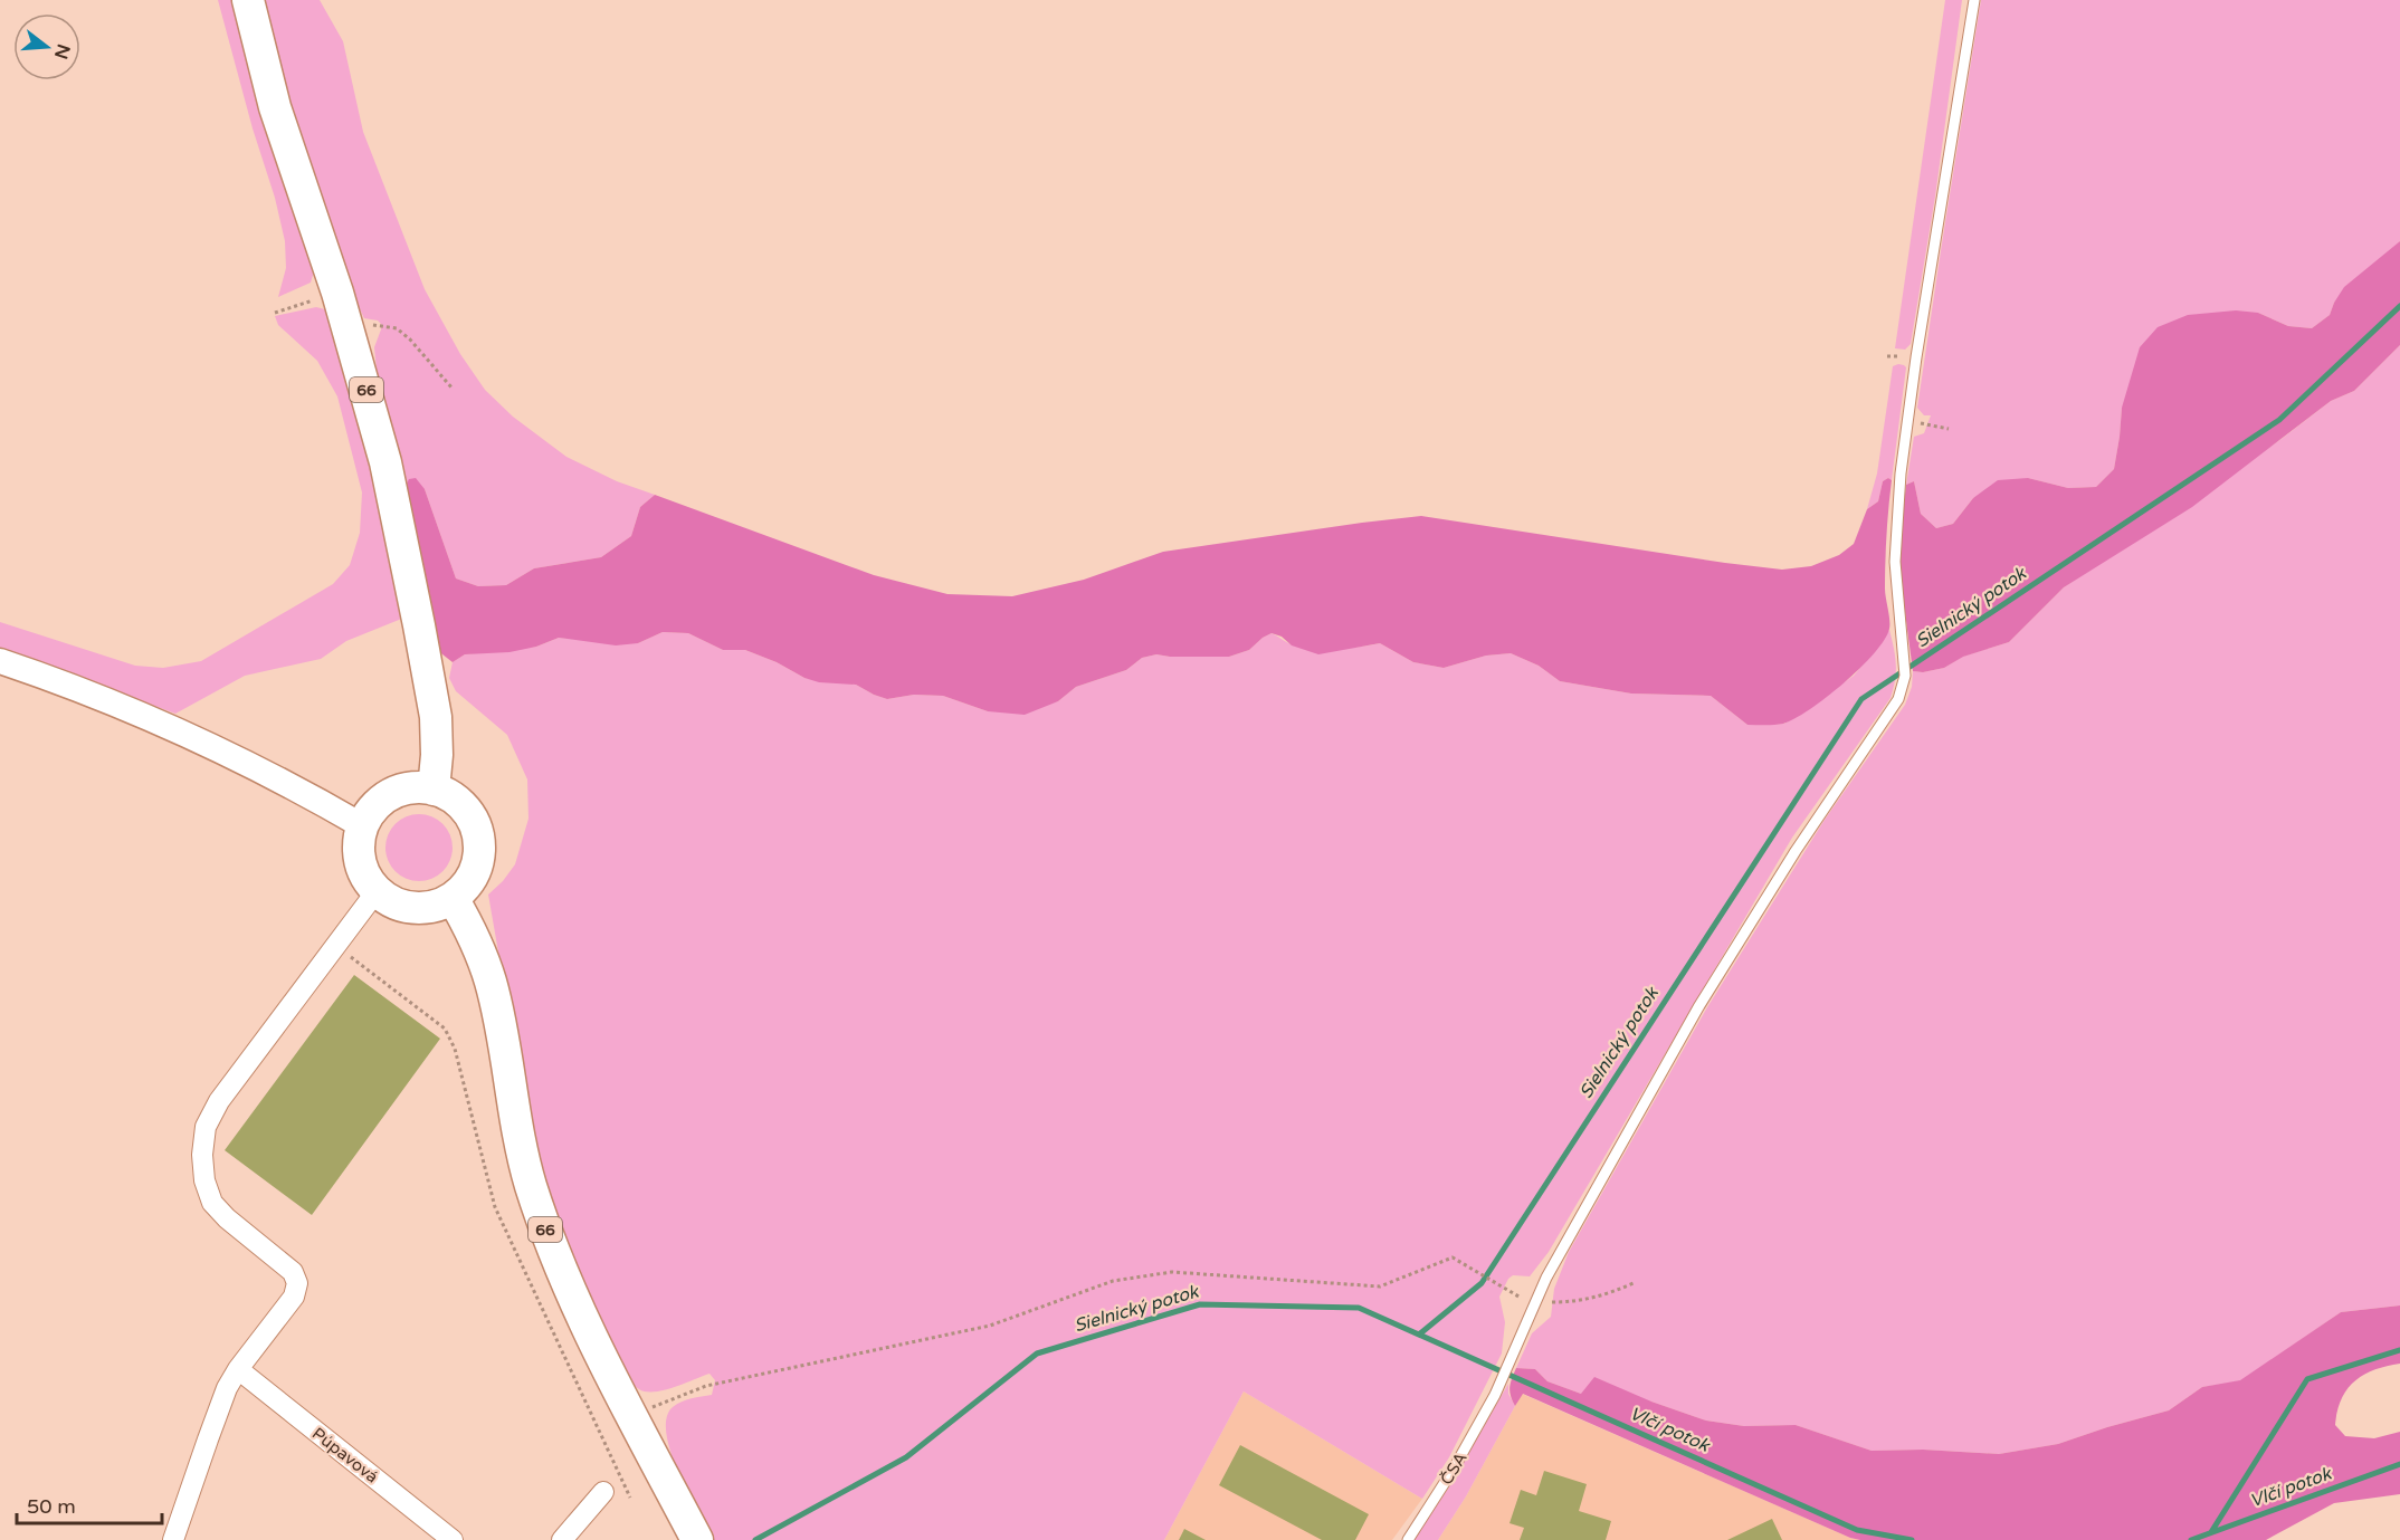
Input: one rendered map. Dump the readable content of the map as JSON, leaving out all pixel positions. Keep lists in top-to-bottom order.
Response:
{
  "streets": {
    "main road": ["66"],
    "street": ["Púpavová"],
    "lane": ["ČSA"]
  },
  "water": ["Sielnický potok", "Vlčí potok"],
  "scale_bar": "50 m",
  "north": "right"
}
